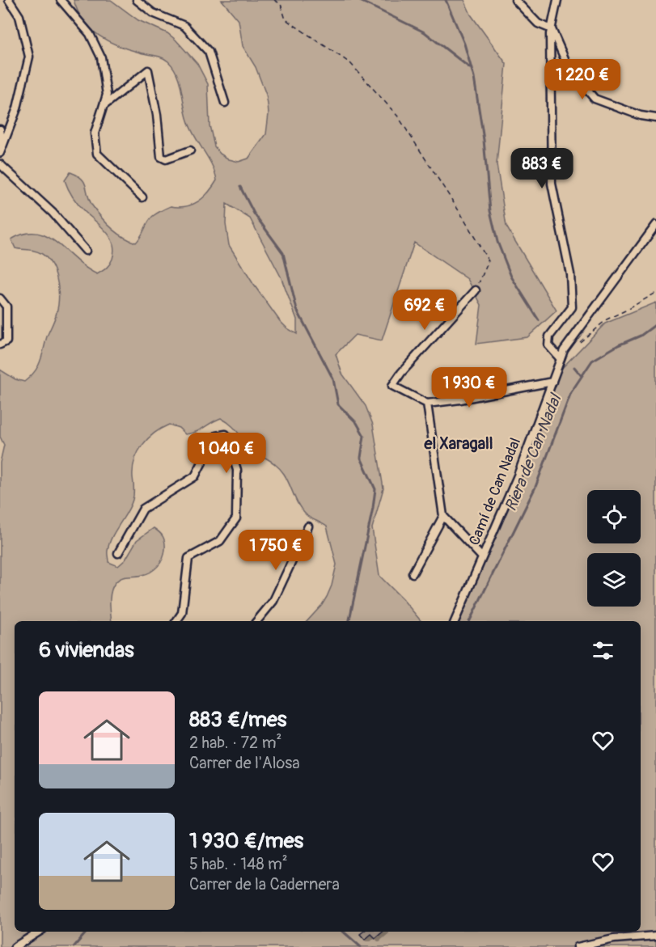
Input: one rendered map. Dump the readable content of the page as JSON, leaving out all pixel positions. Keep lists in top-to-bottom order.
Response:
{
  "streets": {
    "street": ["Camí de Can Nadal"]
  },
  "districts": ["el Xaragall"],
  "water": ["Riera de Can Nadal"],
  "page": {
    "price": [
      "1 220 €",
      "883 €",
      "692 €",
      "1 930 €",
      "1 040 €",
      "1 750 €"
    ],
    "heading": "6 viviendas",
    "list": [
      {
        "name": "883 €/mes",
        "note": "2 hab. · 72 m² · Carrer de l'Alosa"
      },
      {
        "name": "1 930 €/mes",
        "note": "5 hab. · 148 m² · Carrer de la Cadernera"
      }
    ]
  }
}
